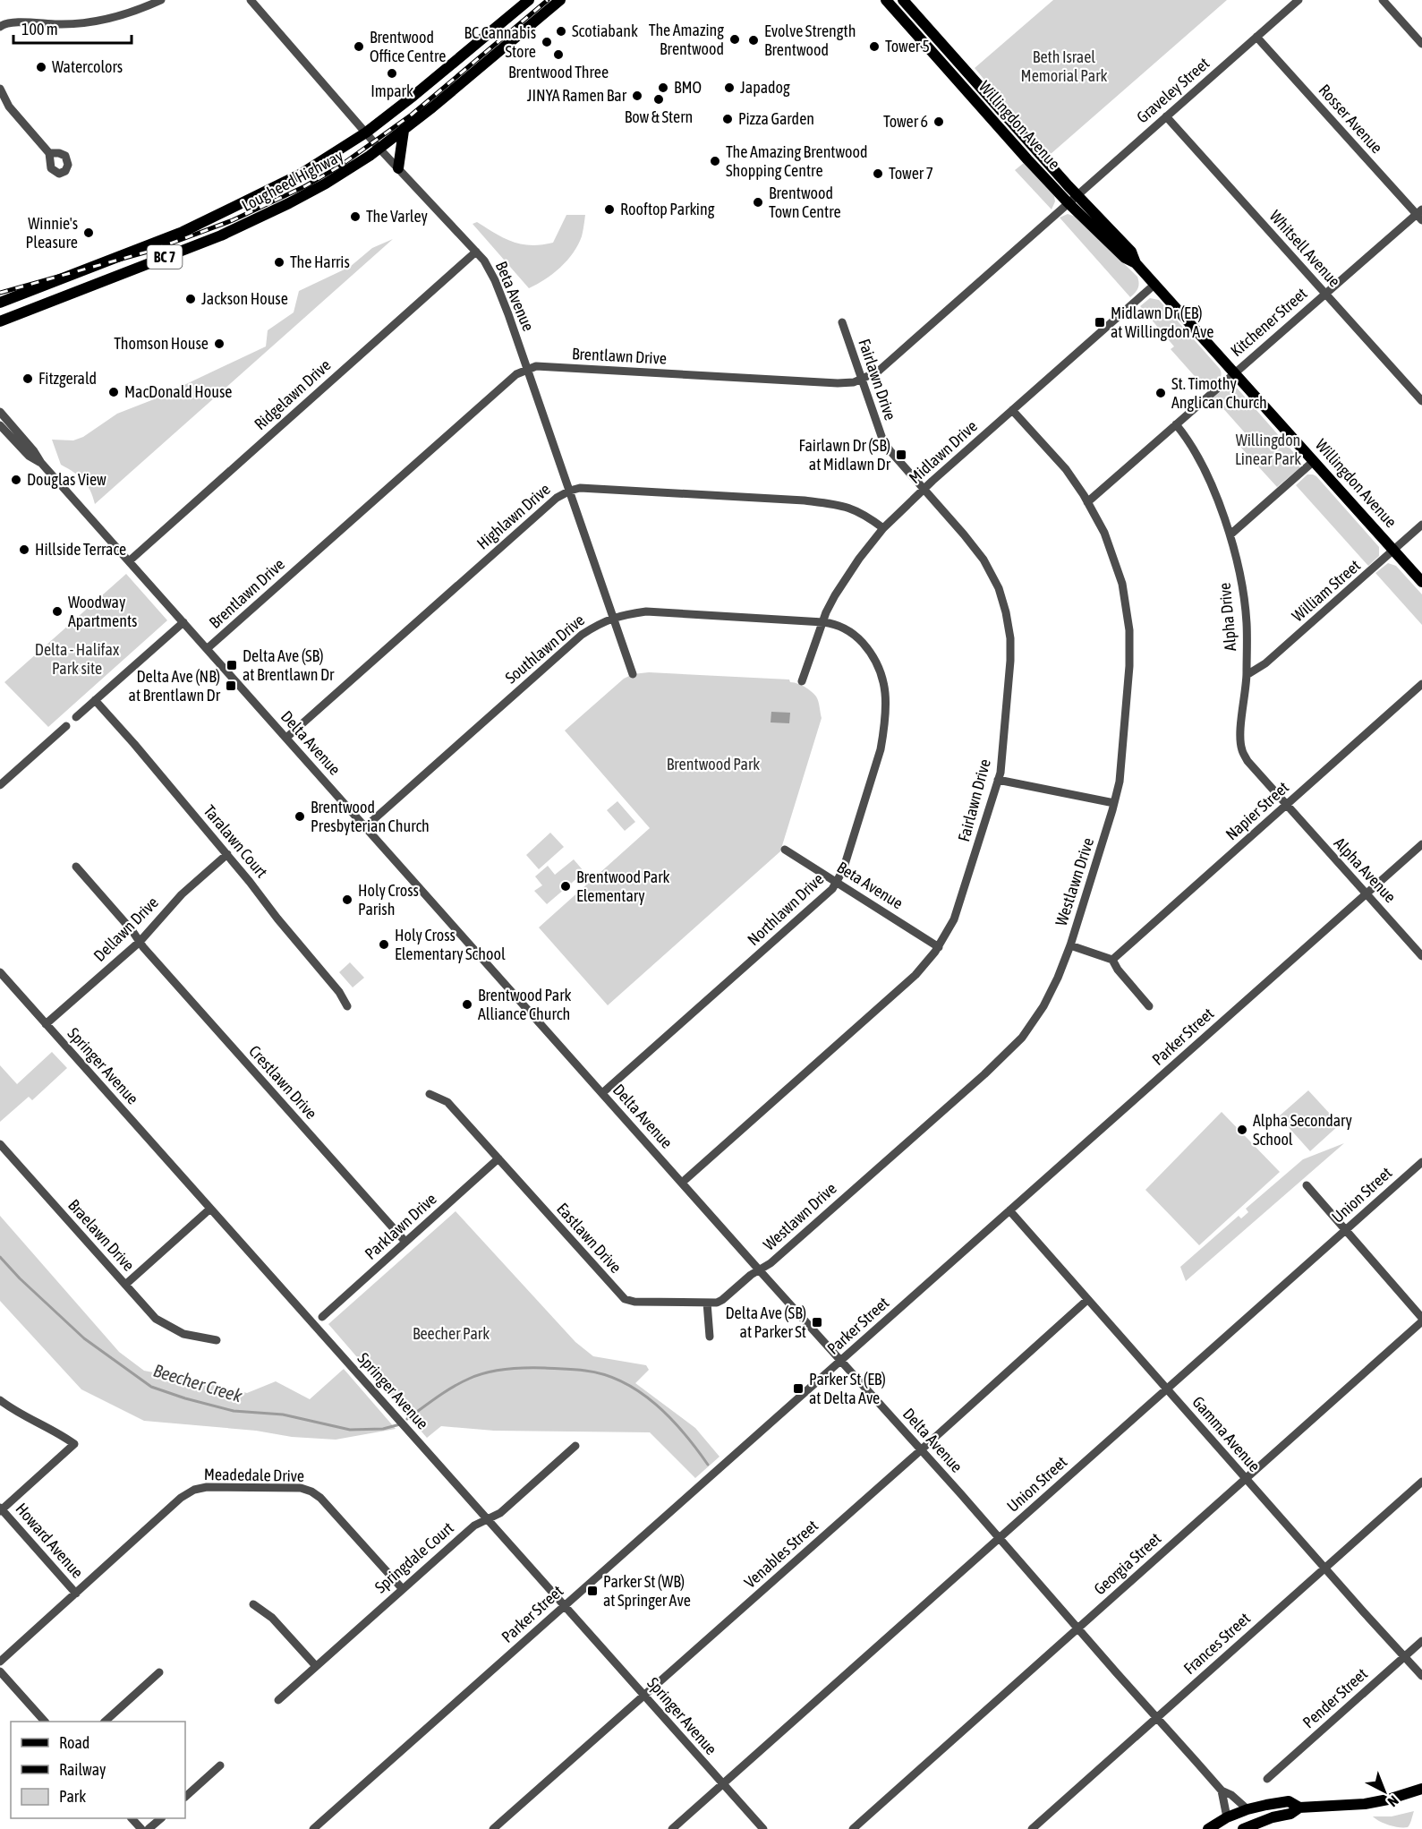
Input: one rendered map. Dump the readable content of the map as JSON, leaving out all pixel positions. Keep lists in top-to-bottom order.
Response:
{
  "streets": {
    "main road": ["Willingdon Avenue", "Lougheed Highway", "BC 7"],
    "street": [
      "Graveley Street",
      "Rosser Avenue",
      "Whitsell Avenue",
      "Beta Avenue",
      "Kitchener Street",
      "Brentlawn Drive",
      "Fairlawn Drive",
      "Ridgelawn Drive",
      "Midlawn Drive",
      "Highlawn Drive",
      "William Street",
      "Alpha Drive",
      "Southlawn Drive",
      "Delta Avenue",
      "Napier Street",
      "Taralawn Court",
      "Alpha Avenue",
      "Westlawn Drive",
      "Northlawn Drive",
      "Dellawn Drive",
      "Parker Street",
      "Springer Avenue",
      "Crestlawn Drive",
      "Union Street",
      "Parklawn Drive",
      "Braelawn Drive",
      "Eastlawn Drive",
      "Gamma Avenue",
      "Meadedale Drive",
      "Howard Avenue",
      "Venables Street",
      "Springdale Court",
      "Georgia Street",
      "Frances Street",
      "Pender Street"
    ]
  },
  "crossings": [
    ["Graveley Street", "Rosser Avenue"],
    ["Graveley Street", "Willingdon Avenue"],
    ["Graveley Street", "Whitsell Avenue"],
    ["Graveley Street", "Brentlawn Drive"],
    ["Rosser Avenue", "Kitchener Street"],
    ["Willingdon Avenue", "Kitchener Street"],
    ["Willingdon Avenue", "Brentlawn Drive"],
    ["Willingdon Avenue", "Midlawn Drive"],
    ["Willingdon Avenue", "William Street"],
    ["Lougheed Highway", "Beta Avenue"],
    ["Whitsell Avenue", "Kitchener Street"],
    ["Beta Avenue", "Brentlawn Drive"],
    ["Beta Avenue", "Fairlawn Drive"],
    ["Beta Avenue", "Ridgelawn Drive"],
    ["Beta Avenue", "Highlawn Drive"],
    ["Beta Avenue", "Southlawn Drive"],
    ["Beta Avenue", "Northlawn Drive"],
    ["Kitchener Street", "Alpha Drive"],
    ["Kitchener Street", "Westlawn Drive"],
    ["Brentlawn Drive", "Fairlawn Drive"],
    ["Brentlawn Drive", "Delta Avenue"],
    ["Fairlawn Drive", "Midlawn Drive"],
    ["Fairlawn Drive", "Delta Avenue"],
    ["Ridgelawn Drive", "Delta Avenue"],
    ["Midlawn Drive", "Highlawn Drive"],
    ["Midlawn Drive", "Southlawn Drive"],
    ["Midlawn Drive", "Westlawn Drive"],
    ["Midlawn Drive", "Northlawn Drive"],
    ["Highlawn Drive", "Delta Avenue"],
    ["William Street", "Alpha Drive"],
    ["Alpha Drive", "Napier Street"],
    ["Alpha Drive", "Alpha Avenue"],
    ["Southlawn Drive", "Delta Avenue"],
    ["Southlawn Drive", "Northlawn Drive"],
    ["Delta Avenue", "Westlawn Drive"],
    ["Delta Avenue", "Northlawn Drive"],
    ["Delta Avenue", "Parker Street"],
    ["Delta Avenue", "Union Street"],
    ["Delta Avenue", "Eastlawn Drive"],
    ["Delta Avenue", "Venables Street"],
    ["Delta Avenue", "Georgia Street"],
    ["Delta Avenue", "Frances Street"],
    ["Napier Street", "Alpha Avenue"],
    ["Taralawn Court", "Dellawn Drive"],
    ["Alpha Avenue", "Parker Street"],
    ["Westlawn Drive", "Eastlawn Drive"],
    ["Dellawn Drive", "Springer Avenue"],
    ["Dellawn Drive", "Crestlawn Drive"],
    ["Parker Street", "Springer Avenue"],
    ["Parker Street", "Gamma Avenue"],
    ["Springer Avenue", "Union Street"],
    ["Springer Avenue", "Braelawn Drive"],
    ["Springer Avenue", "Venables Street"],
    ["Springer Avenue", "Springdale Court"],
    ["Crestlawn Drive", "Parklawn Drive"],
    ["Union Street", "Gamma Avenue"],
    ["Parklawn Drive", "Eastlawn Drive"],
    ["Gamma Avenue", "Venables Street"],
    ["Gamma Avenue", "Georgia Street"],
    ["Gamma Avenue", "Frances Street"],
    ["Gamma Avenue", "Pender Street"],
    ["Meadedale Drive", "Howard Avenue"],
    ["Meadedale Drive", "Springdale Court"]
  ],
  "water": ["Beecher Creek"],
  "parks": [
    "Beth Israel Memorial Park",
    "Willingdon Linear Park",
    "Delta - Halifax Park site",
    "Brentwood Park",
    "Beecher Park"
  ],
  "places": {
    "other": [
      "Scotiabank",
      "The Amazing Brentwood",
      "Evolve Strength Brentwood",
      "BC Cannabis Store",
      "Brentwood Office Centre",
      "Tower 5",
      "Brentwood Three",
      "Watercolors",
      "Impark",
      "BMO",
      "Japadog",
      "JINYA Ramen Bar",
      "Bow & Stern",
      "Pizza Garden",
      "Tower 6",
      "The Amazing Brentwood Shopping Centre",
      "Tower 7",
      "Brentwood Town Centre",
      "Rooftop Parking",
      "The Varley",
      "Winnie's Pleasure",
      "The Harris",
      "Jackson House",
      "Thomson House",
      "Fitzgerald",
      "MacDonald House",
      "St. Timothy Anglican Church",
      "Douglas View",
      "Hillside Terrace",
      "Woodway Apartments",
      "Brentwood Presbyterian Church",
      "Brentwood Park Elementary",
      "Holy Cross Parish",
      "Holy Cross Elementary School",
      "Brentwood Park Alliance Church",
      "Alpha Secondary School"
    ],
    "transit": [
      "Midlawn Dr (EB) at Willingdon Ave",
      "Fairlawn Dr (SB) at Midlawn Dr",
      "Delta Ave (SB) at Brentlawn Dr",
      "Delta Ave (NB) at Brentlawn Dr",
      "Delta Ave (SB) at Parker St",
      "Parker St (EB) at Delta Ave",
      "Parker St (WB) at Springer Ave"
    ]
  },
  "legend": ["Road", "Railway", "Park"],
  "scale_bar": "100 m",
  "north": "bottom right"
}
